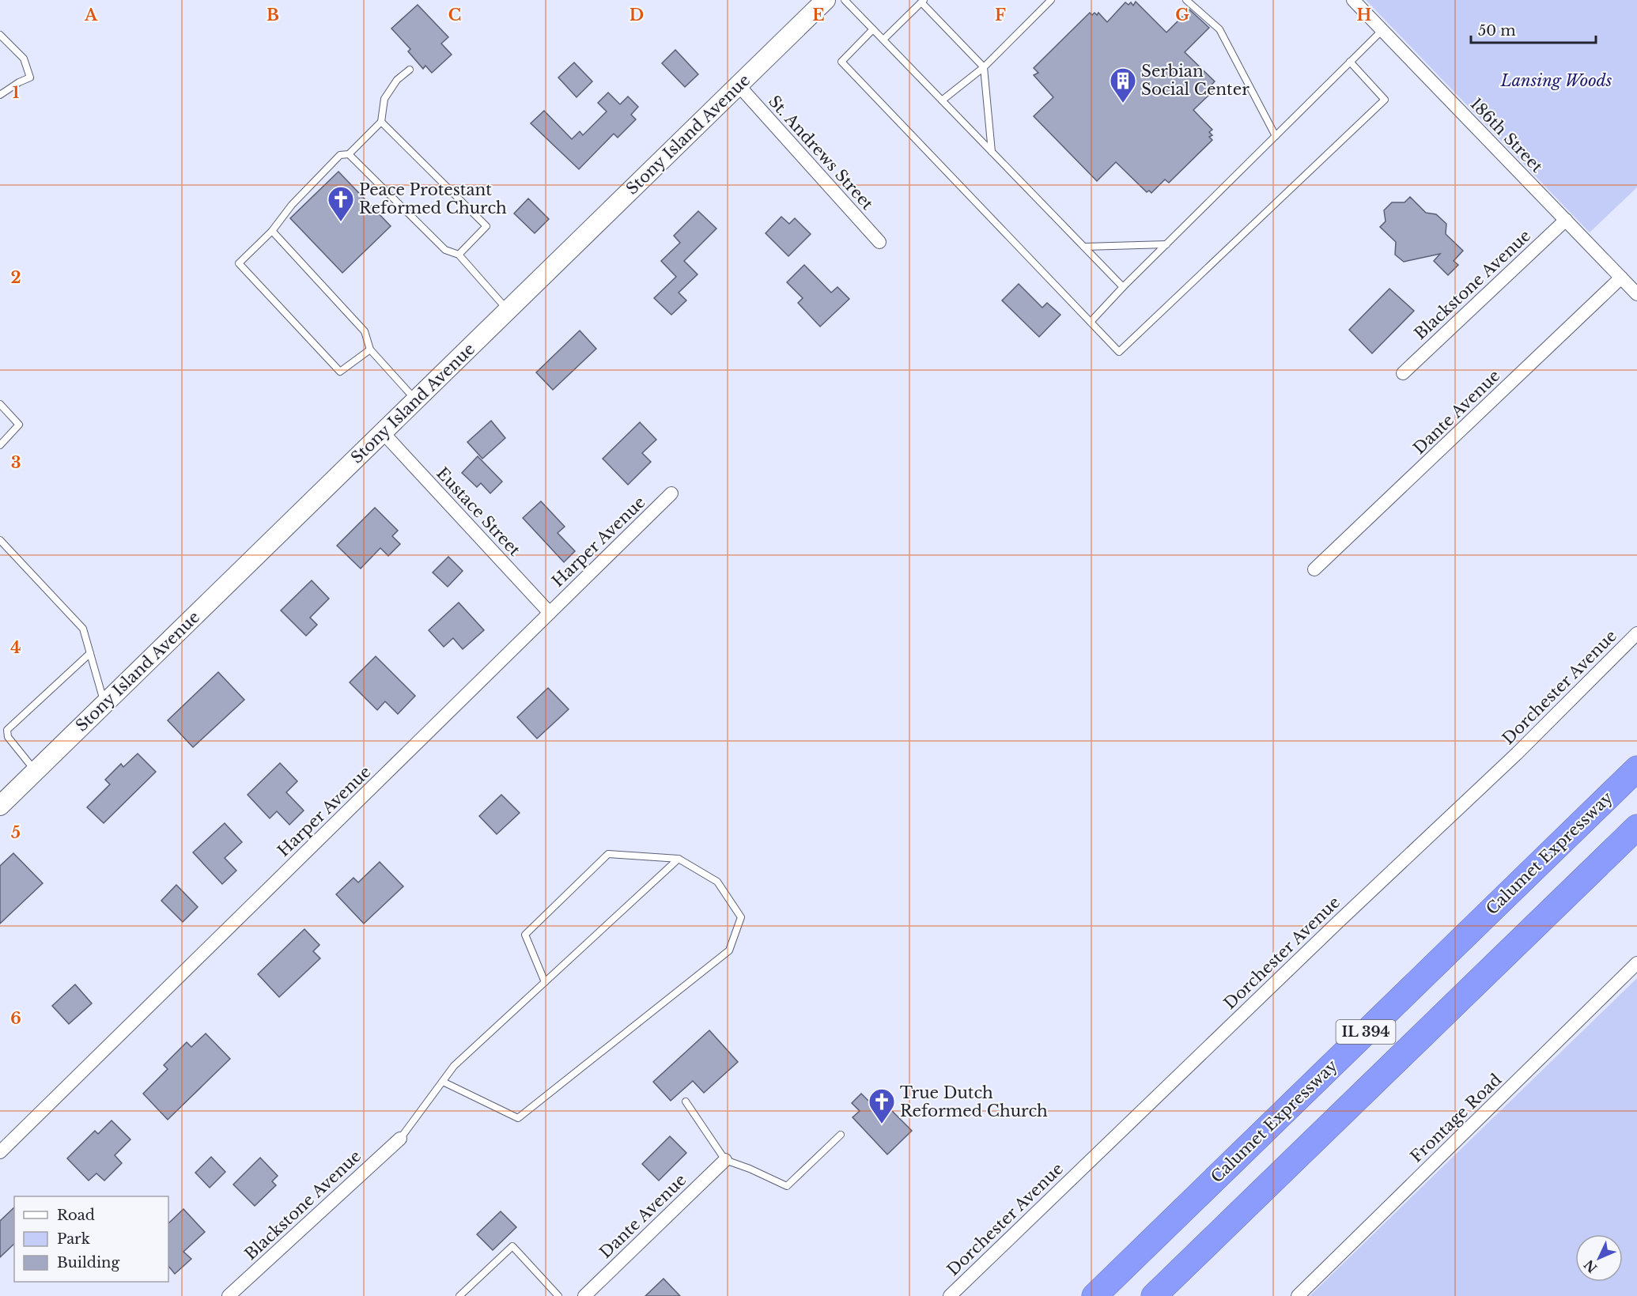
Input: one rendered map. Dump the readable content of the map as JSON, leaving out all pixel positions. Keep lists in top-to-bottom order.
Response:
{
  "streets": {
    "highway": ["Calumet Expressway", "IL 394"],
    "street": [
      "Stony Island Avenue",
      "186th Street",
      "St. Andrews Street",
      "Blackstone Avenue",
      "Dante Avenue",
      "Eustace Street",
      "Harper Avenue",
      "Dorchester Avenue",
      "Frontage Road"
    ]
  },
  "crossings": [
    ["Stony Island Avenue", "St. Andrews Street"],
    ["Stony Island Avenue", "Eustace Street"],
    ["186th Street", "Blackstone Avenue"],
    ["186th Street", "Dante Avenue"],
    ["Eustace Street", "Harper Avenue"]
  ],
  "parks": ["Lansing Woods"],
  "places": {
    "building": ["Serbian Social Center"],
    "church": ["Peace Protestant Reformed Church", "True Dutch Reformed Church"]
  },
  "legend": ["Road", "Park", "Building"],
  "scale_bar": "50 m",
  "north": "bottom left",
  "grid": {
    "columns": [
      "A",
      "B",
      "C",
      "D",
      "E",
      "F",
      "G",
      "H"
    ],
    "rows": [
      "1",
      "2",
      "3",
      "4",
      "5",
      "6"
    ]
  }
}
